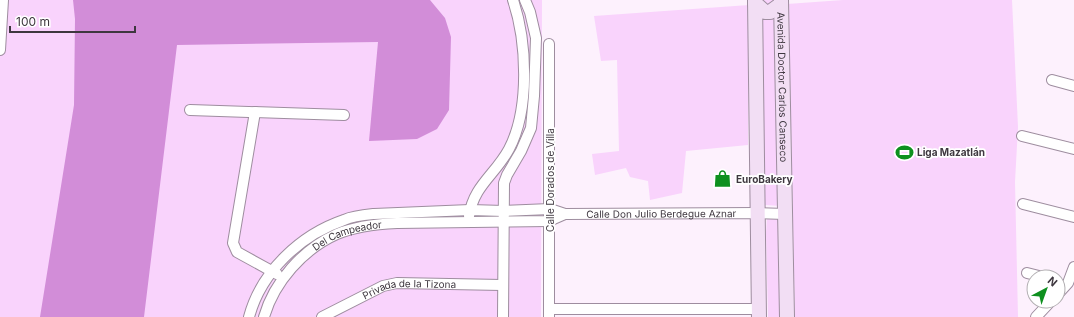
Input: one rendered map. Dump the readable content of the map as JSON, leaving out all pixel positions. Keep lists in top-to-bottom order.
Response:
{
  "streets": {
    "main road": ["Avenida Doctor Carlos Canseco"],
    "street": [
      "Calle Dorados de Villa",
      "Calle Don Julio Berdegue Aznar",
      "Del Campeador",
      "Privada de la Tizona"
    ]
  },
  "crossings": [
    ["Avenida Doctor Carlos Canseco", "Calle Don Julio Berdegue Aznar"],
    ["Calle Dorados de Villa", "Del Campeador"],
    ["Calle Don Julio Berdegue Aznar", "Del Campeador"]
  ],
  "places": {
    "sports": ["Liga Mazatlán"],
    "shop": ["EuroBakery"]
  },
  "scale_bar": "100 m",
  "north": "top right"
}
